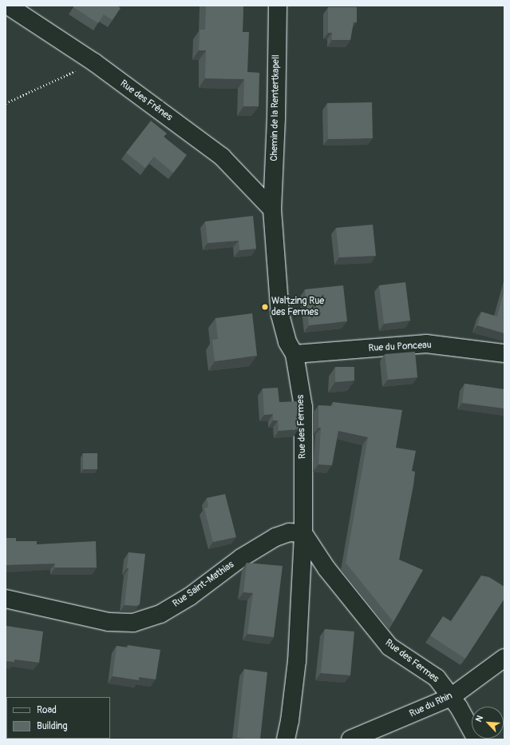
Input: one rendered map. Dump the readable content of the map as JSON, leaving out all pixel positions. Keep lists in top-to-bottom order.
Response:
{
  "streets": {
    "street": [
      "Rue des Frênes",
      "Chemin de la Rentertkapell",
      "Rue du Ponceau",
      "Rue des Fermes",
      "Rue Saint-Mathias",
      "Rue du Rhin"
    ]
  },
  "crossings": [
    ["Rue des Frênes", "Chemin de la Rentertkapell"],
    ["Rue des Frênes", "Rue des Fermes"],
    ["Chemin de la Rentertkapell", "Rue des Fermes"],
    ["Rue du Ponceau", "Rue des Fermes"],
    ["Rue des Fermes", "Rue Saint-Mathias"],
    ["Rue des Fermes", "Rue du Rhin"]
  ],
  "places": ["Waltzing Rue des Fermes"],
  "legend": ["Road", "Building"],
  "north": "top left"
}
